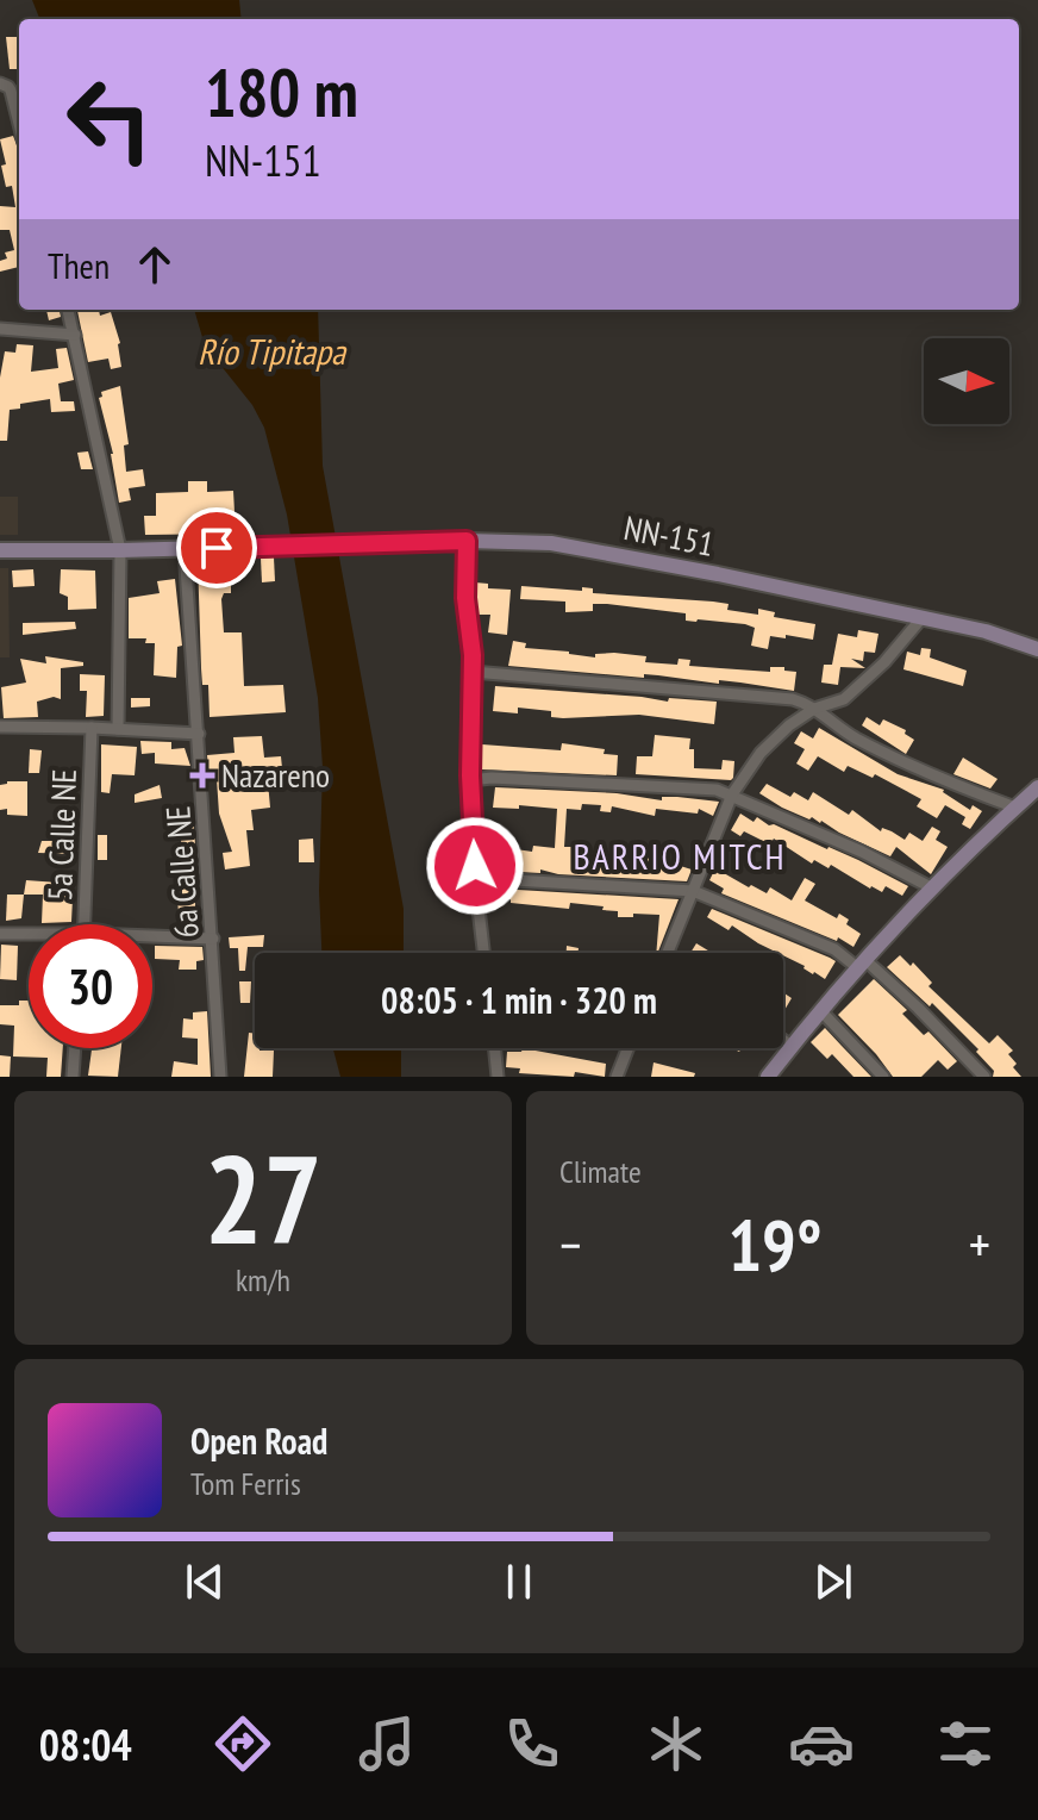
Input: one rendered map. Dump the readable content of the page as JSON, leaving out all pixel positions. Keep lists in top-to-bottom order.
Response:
{
  "streets": {
    "street": ["NN-151", "5a Calle NE", "6a Calle NE"]
  },
  "crossings": [
    ["NN-151", "6a Calle NE"]
  ],
  "districts": ["BARRIO MITCH"],
  "water": ["Río Tipitapa"],
  "places": {
    "health": ["Nazareno"]
  },
  "north": "right",
  "page": {
    "turn": ["180 m", "NN-151"],
    "then": "Then",
    "limit": "30",
    "trip": "08:05 · 1 min · 320 m",
    "tile": [
      ["27", "km/h"],
      "Climate"
    ],
    "heat": ["−", "19°", "+"],
    "song": ["Open Road", "Tom Ferris"],
    "tabs": "08:04"
  }
}
